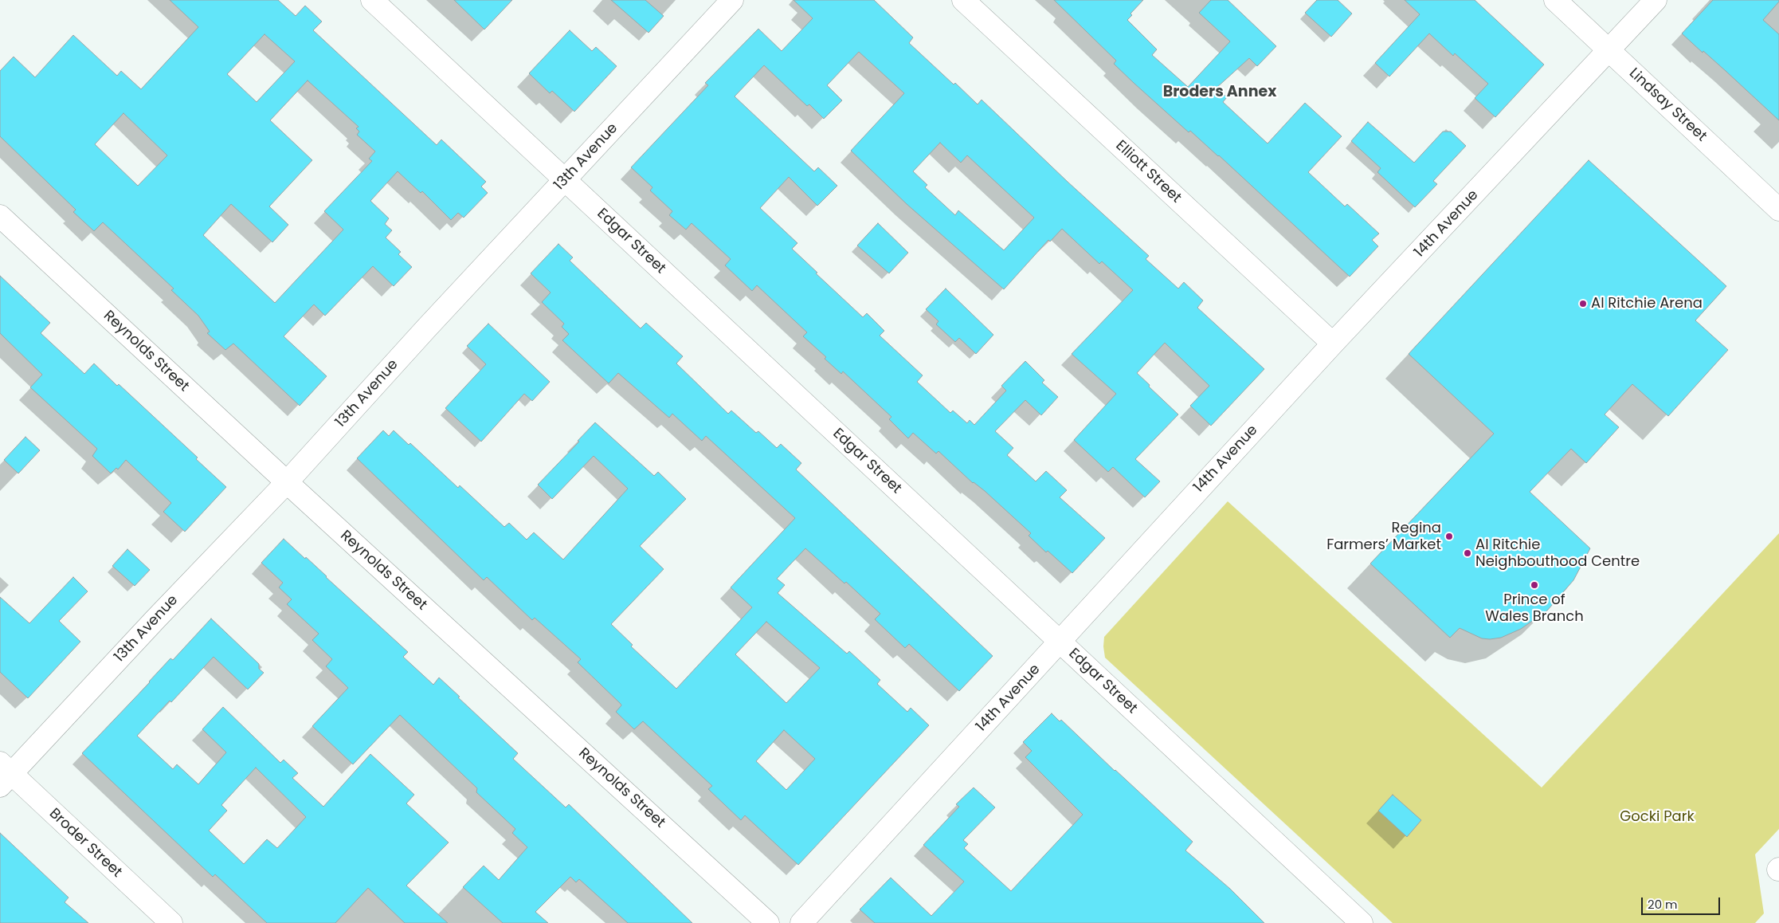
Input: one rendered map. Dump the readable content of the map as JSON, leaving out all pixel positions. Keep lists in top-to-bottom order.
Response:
{
  "streets": {
    "street": [
      "Lindsay Street",
      "13th Avenue",
      "Elliott Street",
      "14th Avenue",
      "Edgar Street",
      "Reynolds Street",
      "Broder Street"
    ]
  },
  "crossings": [
    ["Lindsay Street", "14th Avenue"],
    ["13th Avenue", "Edgar Street"],
    ["13th Avenue", "Reynolds Street"],
    ["13th Avenue", "Broder Street"],
    ["Elliott Street", "14th Avenue"],
    ["14th Avenue", "Edgar Street"]
  ],
  "districts": ["Broders Annex"],
  "parks": ["Gocki Park"],
  "places": [
    "Al Ritchie Arena",
    "Regina Farmers’ Market",
    "Al Ritchie Neighbouthood Centre",
    "Prince of Wales Branch"
  ],
  "scale_bar": "20 m"
}
